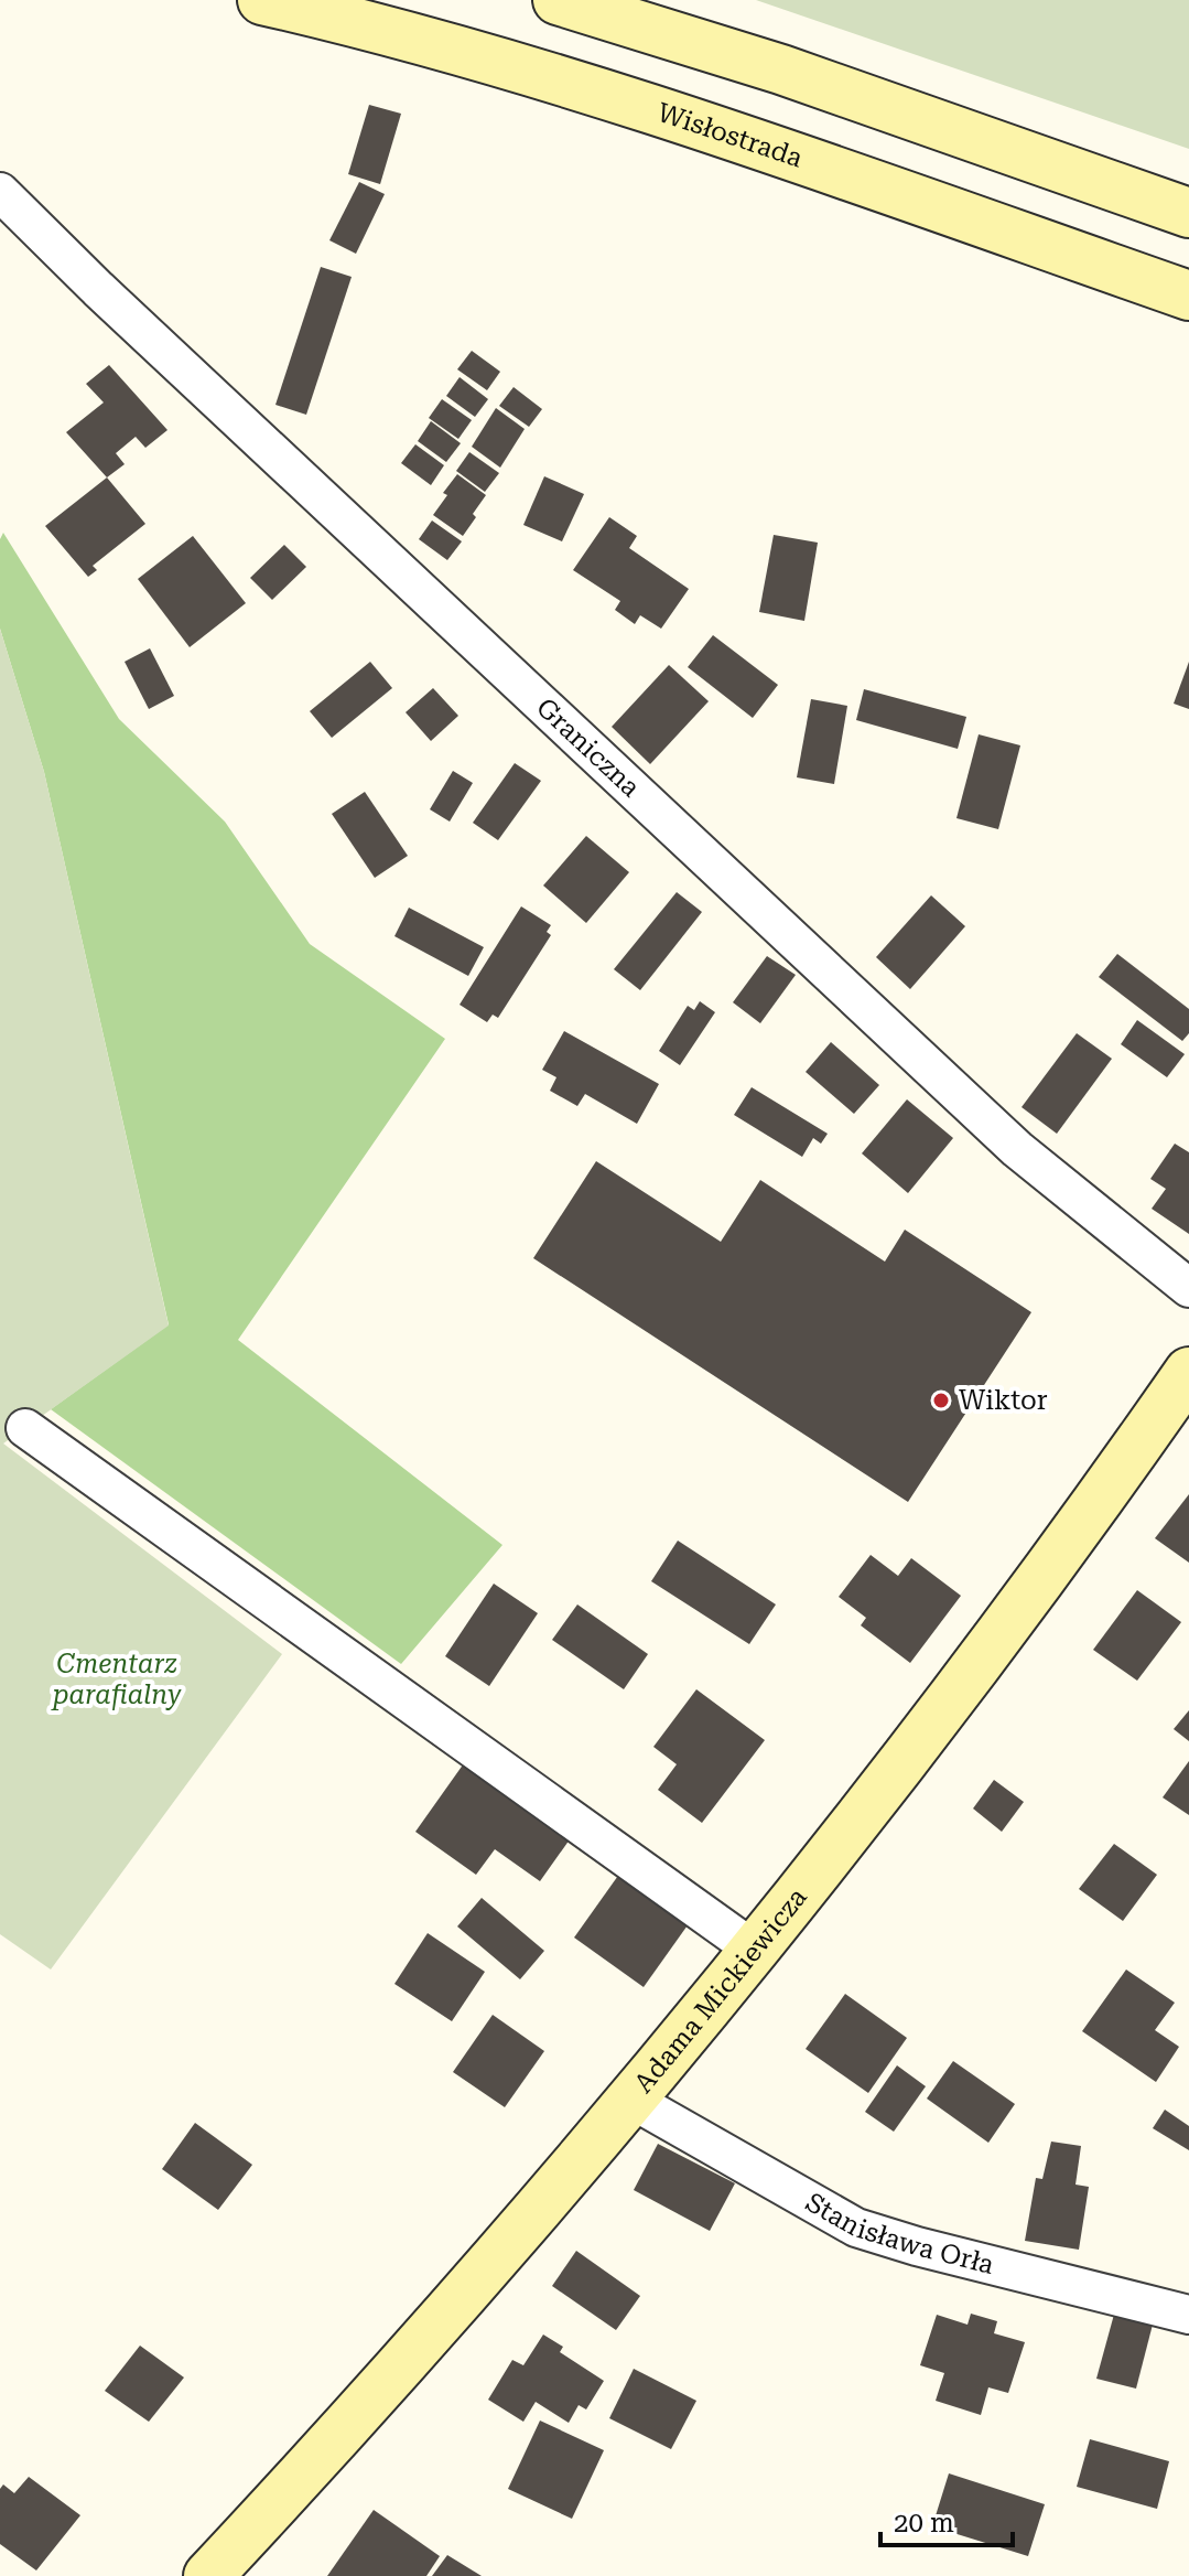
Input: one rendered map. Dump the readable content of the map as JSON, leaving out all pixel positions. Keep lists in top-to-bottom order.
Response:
{
  "streets": {
    "main road": ["Wisłostrada", "Adama Mickiewicza"],
    "street": ["Graniczna", "Stanisława Orła"]
  },
  "crossings": [
    ["Adama Mickiewicza", "Stanisława Orła"]
  ],
  "parks": ["Cmentarz parafialny"],
  "places": ["Wiktor"],
  "scale_bar": "20 m"
}
